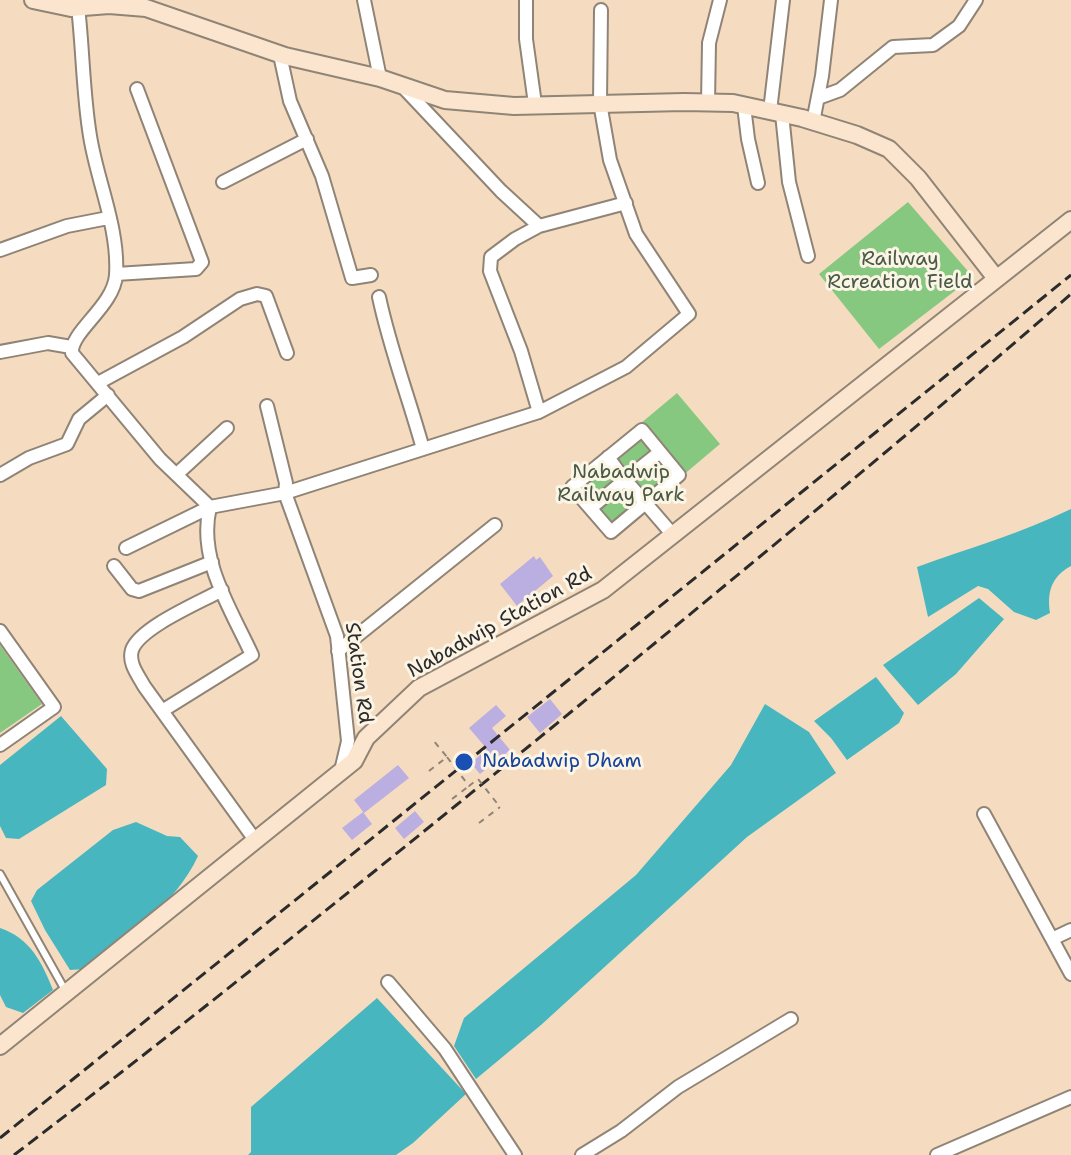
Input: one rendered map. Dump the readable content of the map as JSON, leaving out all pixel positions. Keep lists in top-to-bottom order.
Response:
{
  "streets": {
    "main road": ["Nabadwip Station Rd"],
    "street": ["Station Rd"]
  },
  "crossings": [
    ["Nabadwip Station Rd", "Station Rd"]
  ],
  "parks": ["Railway Rcreation Field", "Nabadwip Railway Park"],
  "places": ["Nabadwip Dham"]
}
